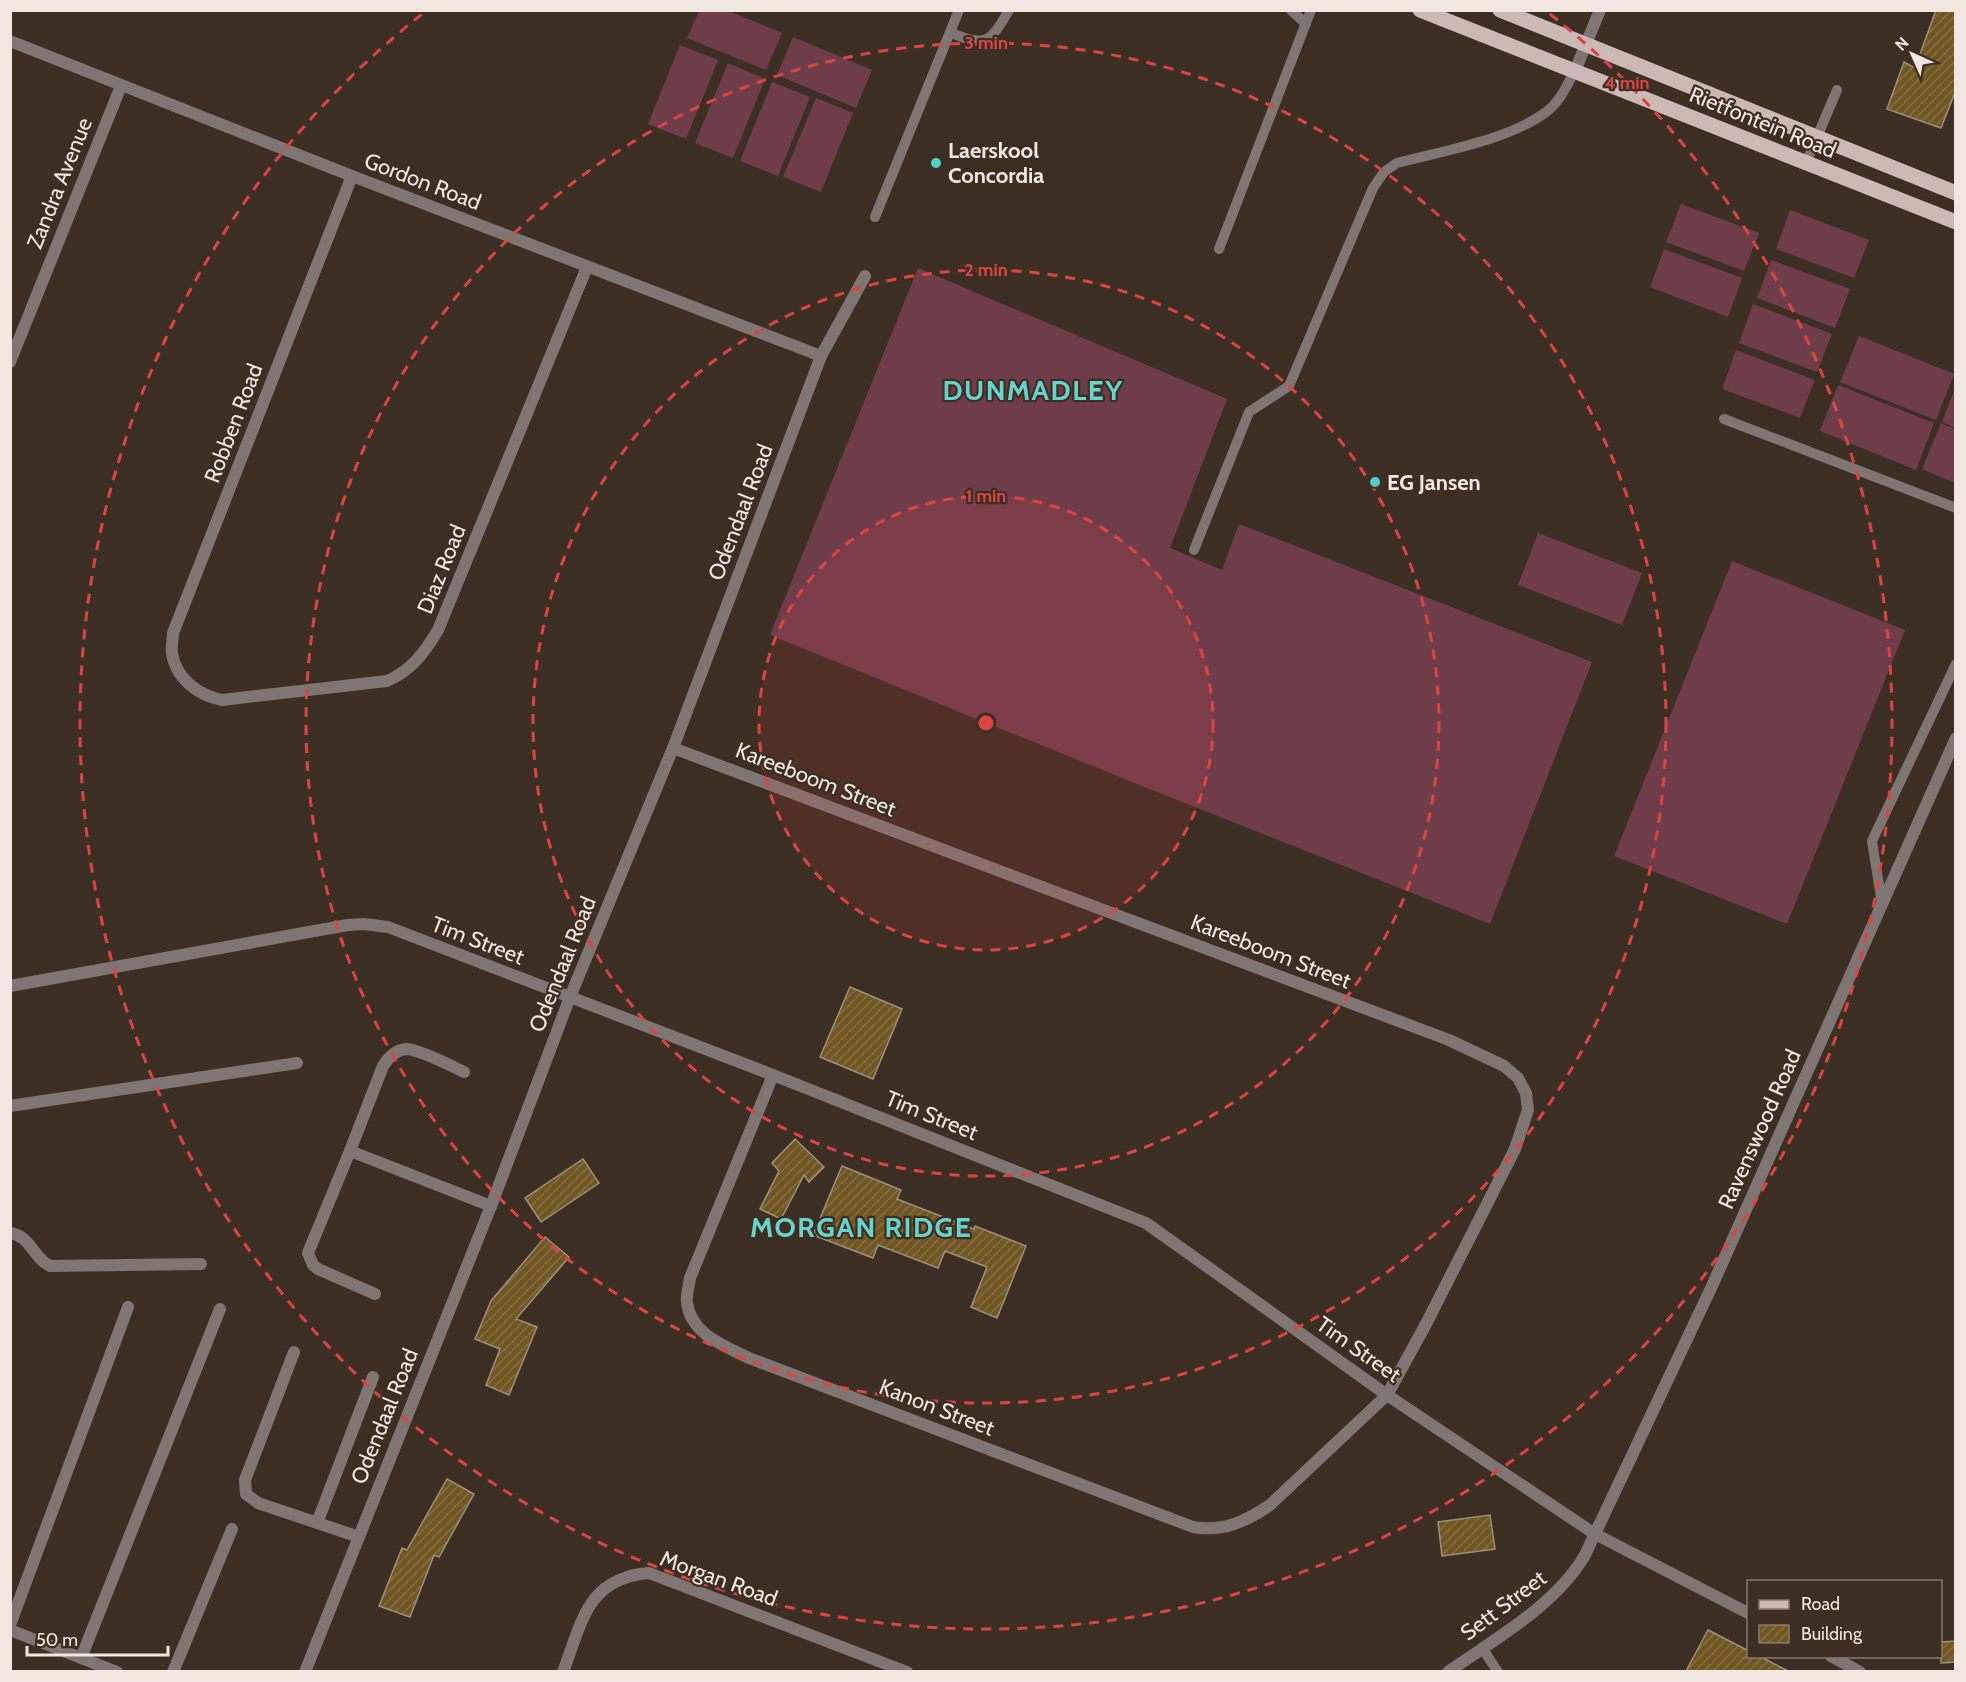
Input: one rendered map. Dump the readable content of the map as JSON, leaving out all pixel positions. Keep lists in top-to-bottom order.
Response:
{
  "streets": {
    "main road": ["Rietfontein Road"],
    "street": [
      "Gordon Road",
      "Zandra Avenue",
      "Robben Road",
      "Odendaal Road",
      "Diaz Road",
      "Kareeboom Street",
      "Tim Street",
      "Ravenswood Road",
      "Kanon Street",
      "Morgan Road",
      "Sett Street"
    ]
  },
  "crossings": [
    ["Gordon Road", "Zandra Avenue"],
    ["Gordon Road", "Robben Road"],
    ["Gordon Road", "Odendaal Road"],
    ["Gordon Road", "Diaz Road"],
    ["Robben Road", "Diaz Road"],
    ["Odendaal Road", "Kareeboom Street"],
    ["Odendaal Road", "Tim Street"],
    ["Kareeboom Street", "Tim Street"],
    ["Kareeboom Street", "Kanon Street"],
    ["Tim Street", "Ravenswood Road"],
    ["Tim Street", "Kanon Street"],
    ["Tim Street", "Sett Street"],
    ["Ravenswood Road", "Sett Street"]
  ],
  "districts": ["DUNMADLEY", "MORGAN RIDGE"],
  "places": ["Laerskool Concordia", "EG Jansen"],
  "legend": ["Road", "Building"],
  "scale_bar": "50 m",
  "north": "top left",
  "rings": [
    "3 min",
    "4 min",
    "2 min",
    "1 min"
  ]
}
